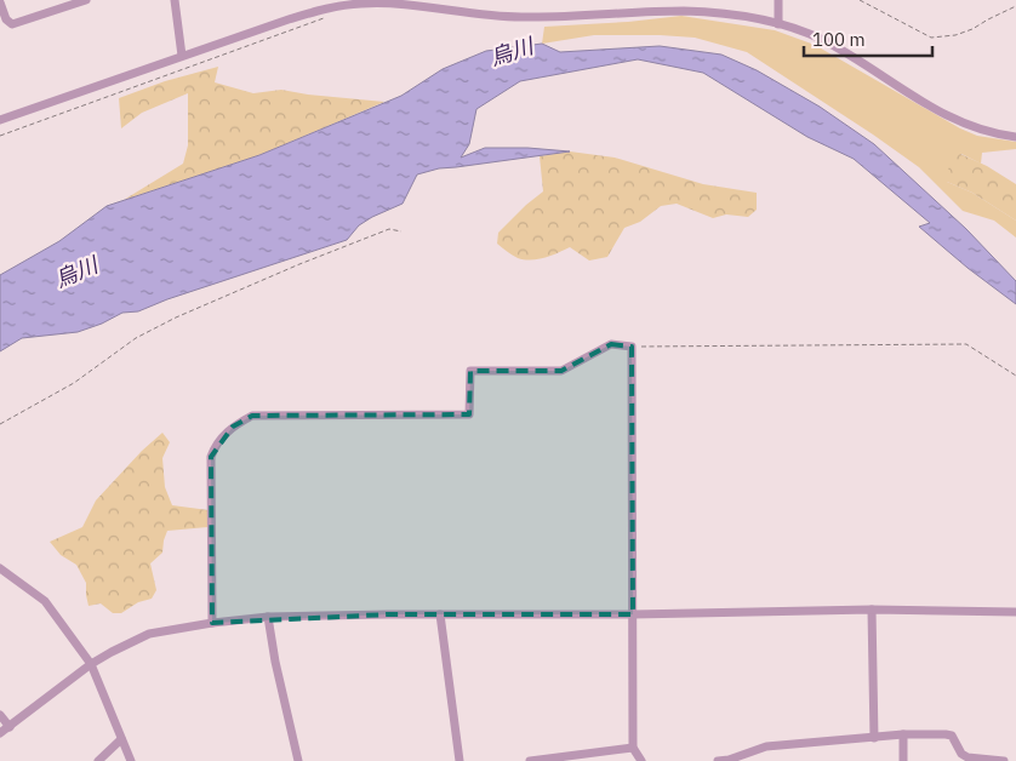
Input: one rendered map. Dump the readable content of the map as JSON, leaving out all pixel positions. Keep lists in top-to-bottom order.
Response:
{
  "water": ["烏川"],
  "scale_bar": "100 m"
}
